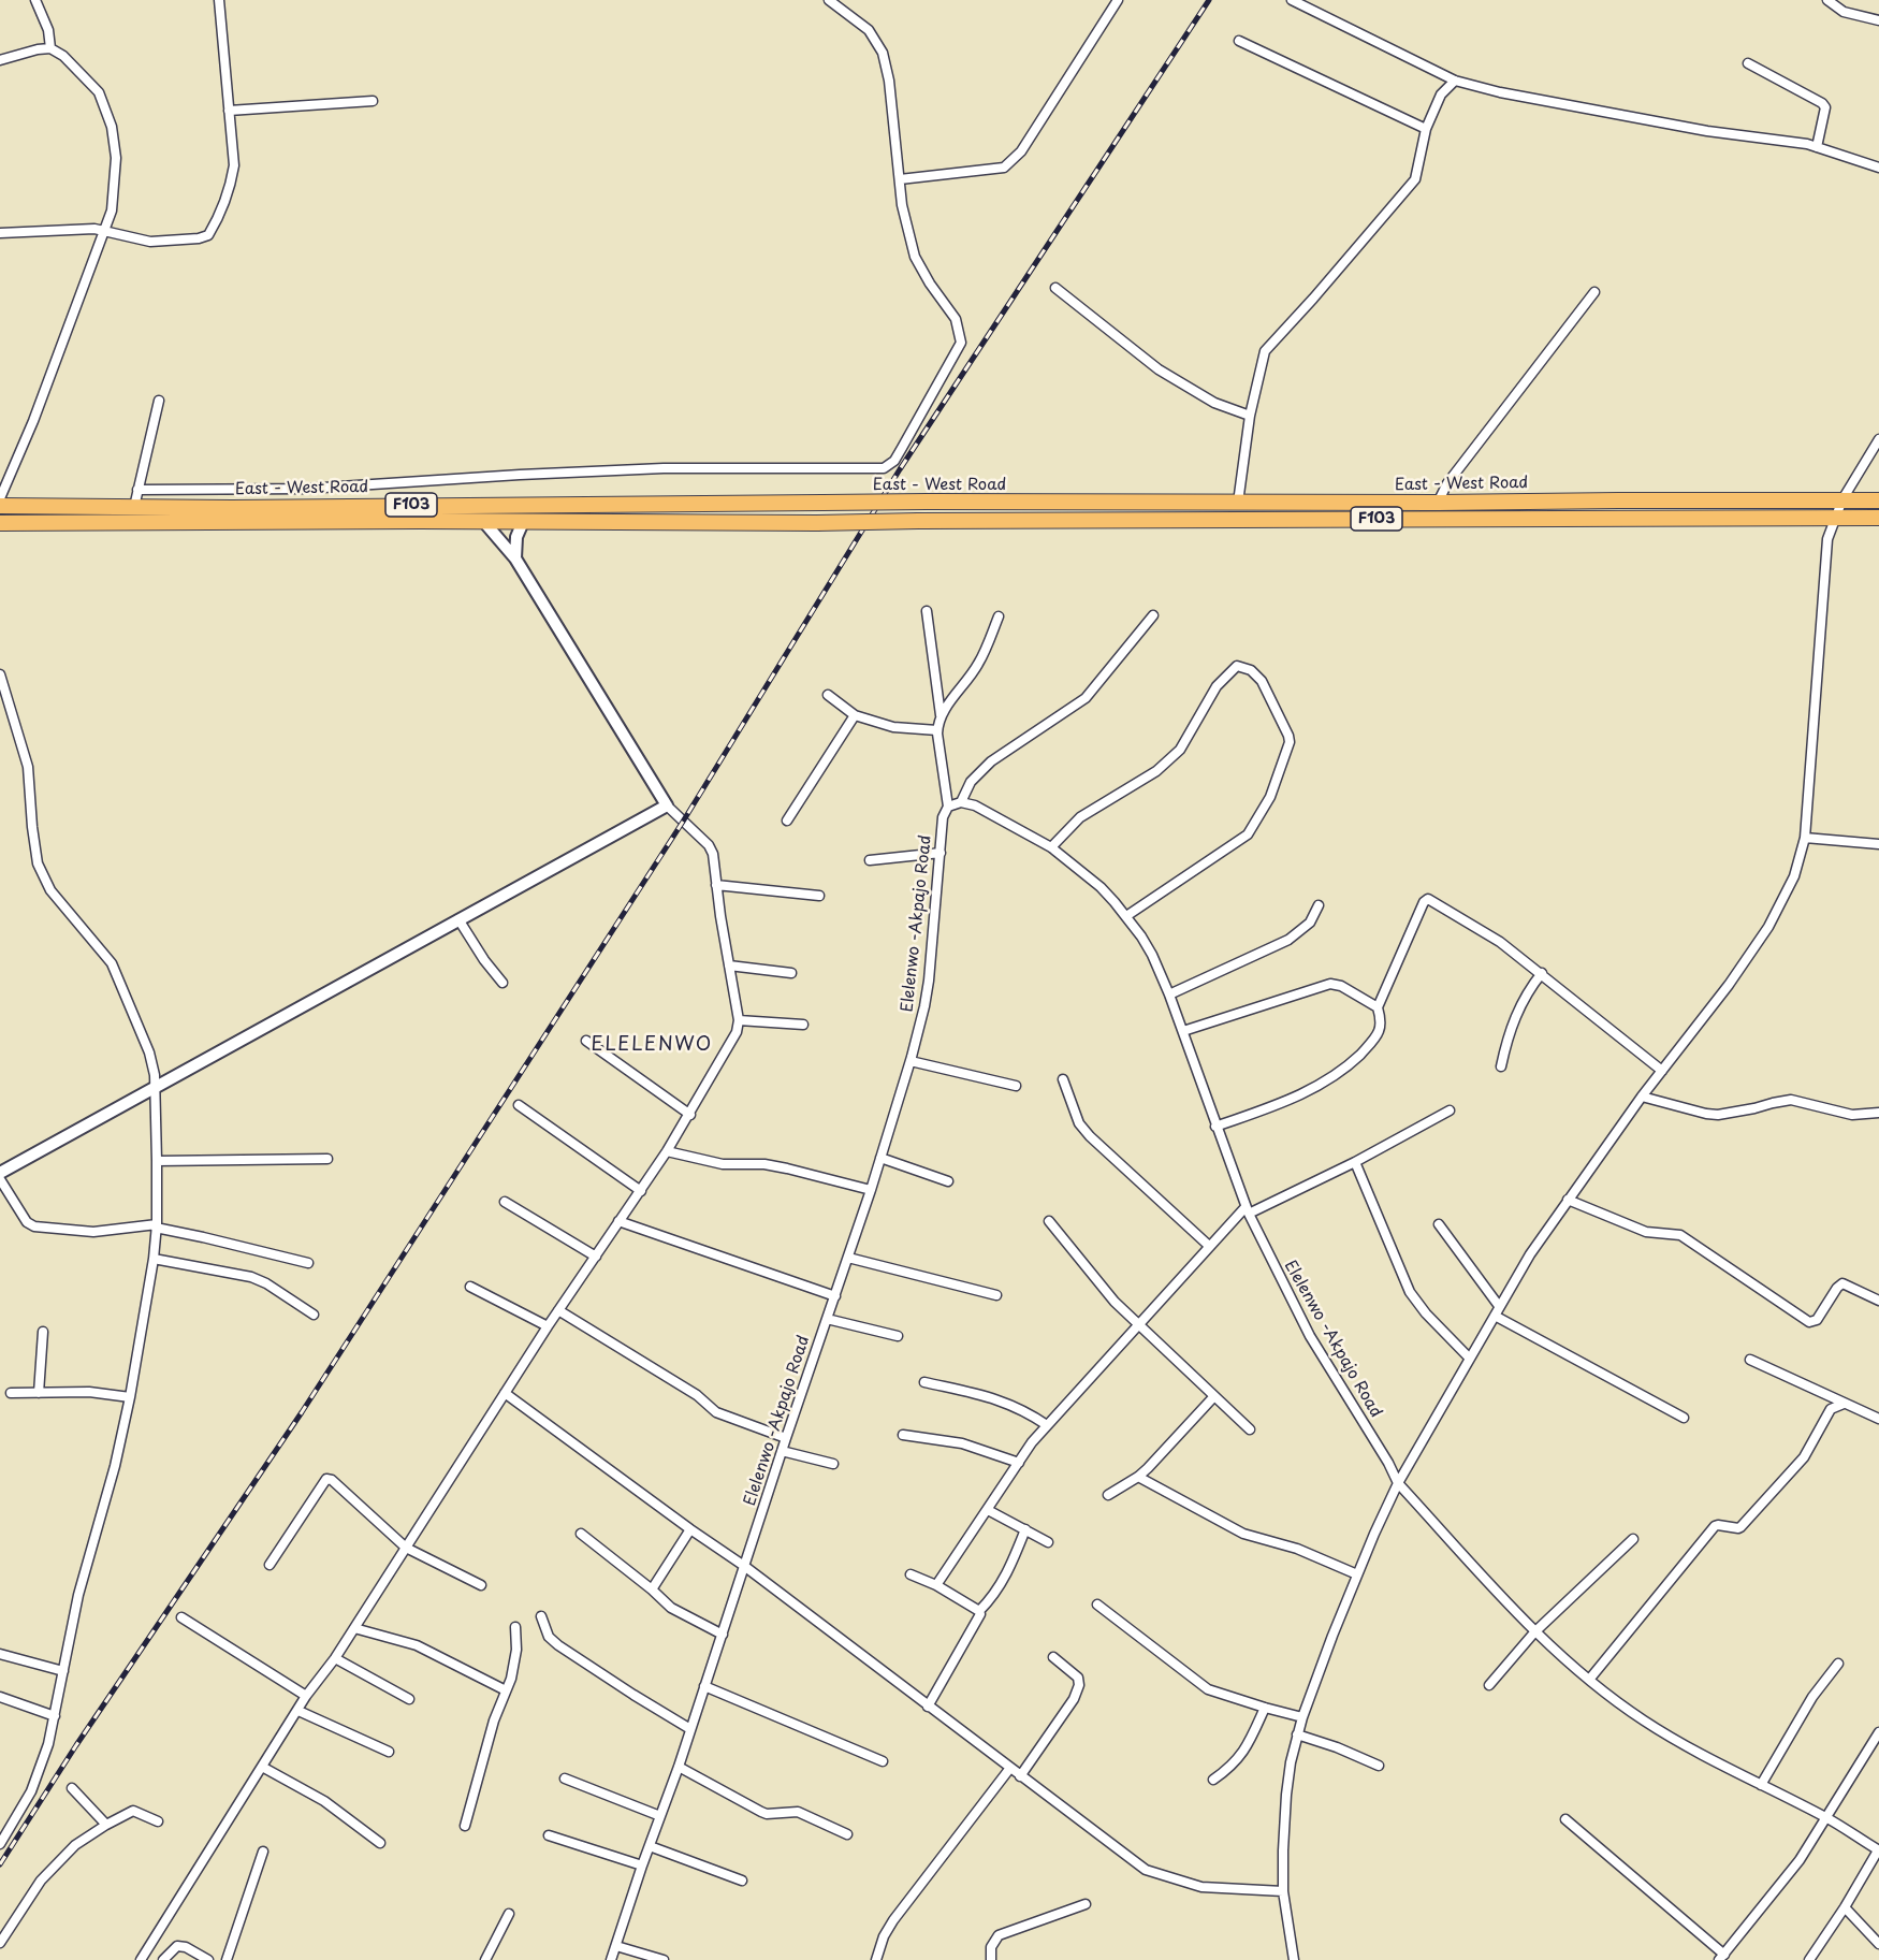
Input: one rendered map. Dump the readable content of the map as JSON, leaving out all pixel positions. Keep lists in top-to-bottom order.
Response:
{
  "streets": {
    "main road": ["East - West Road", "F103"],
    "street": ["Elelenwo -Akpajo Road"]
  },
  "districts": ["ELELENWO"]
}
